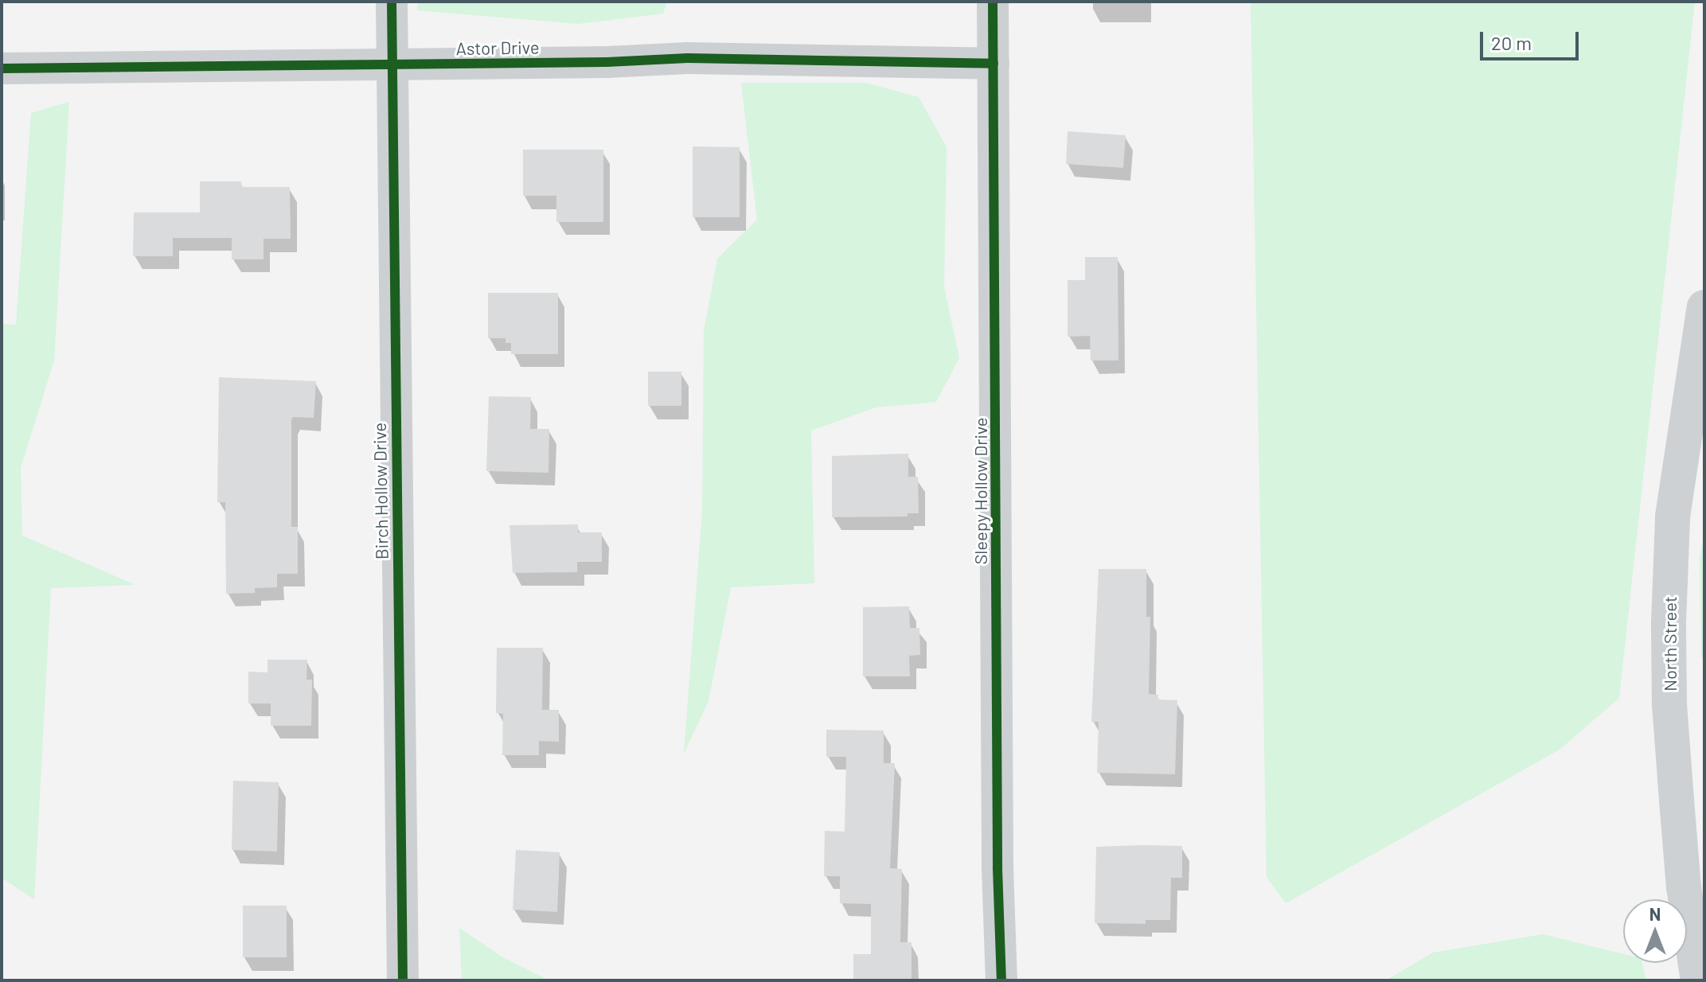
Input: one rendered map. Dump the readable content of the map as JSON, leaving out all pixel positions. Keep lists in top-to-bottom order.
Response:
{
  "streets": {
    "street": [
      "Astor Drive",
      "Birch Hollow Drive",
      "Sleepy Hollow Drive",
      "North Street"
    ]
  },
  "crossings": [
    ["Astor Drive", "Birch Hollow Drive"],
    ["Astor Drive", "Sleepy Hollow Drive"]
  ],
  "scale_bar": "20 m",
  "north": "top"
}
